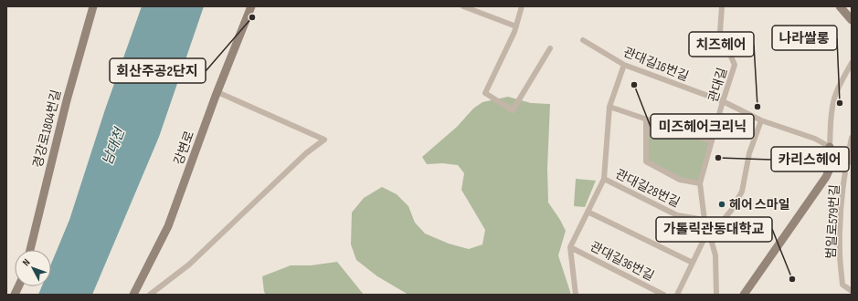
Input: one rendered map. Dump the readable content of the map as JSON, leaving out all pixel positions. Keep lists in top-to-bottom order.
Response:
{
  "streets": {
    "street": [
      "관대길16번길",
      "관대길",
      "경강로1804번길",
      "강변로",
      "관대길28번길",
      "범일로579번길",
      "관대길36번길"
    ]
  },
  "crossings": [
    ["관대길16번길", "관대길"],
    ["관대길", "관대길28번길"]
  ],
  "water": ["남대천"],
  "places": [
    "회산주공2단지",
    "미즈헤어크리닉",
    "나라쌀롱",
    "치즈헤어",
    "카리스헤어",
    "헤어 스마일",
    "가톨릭관동대학교"
  ],
  "north": "top left"
}
